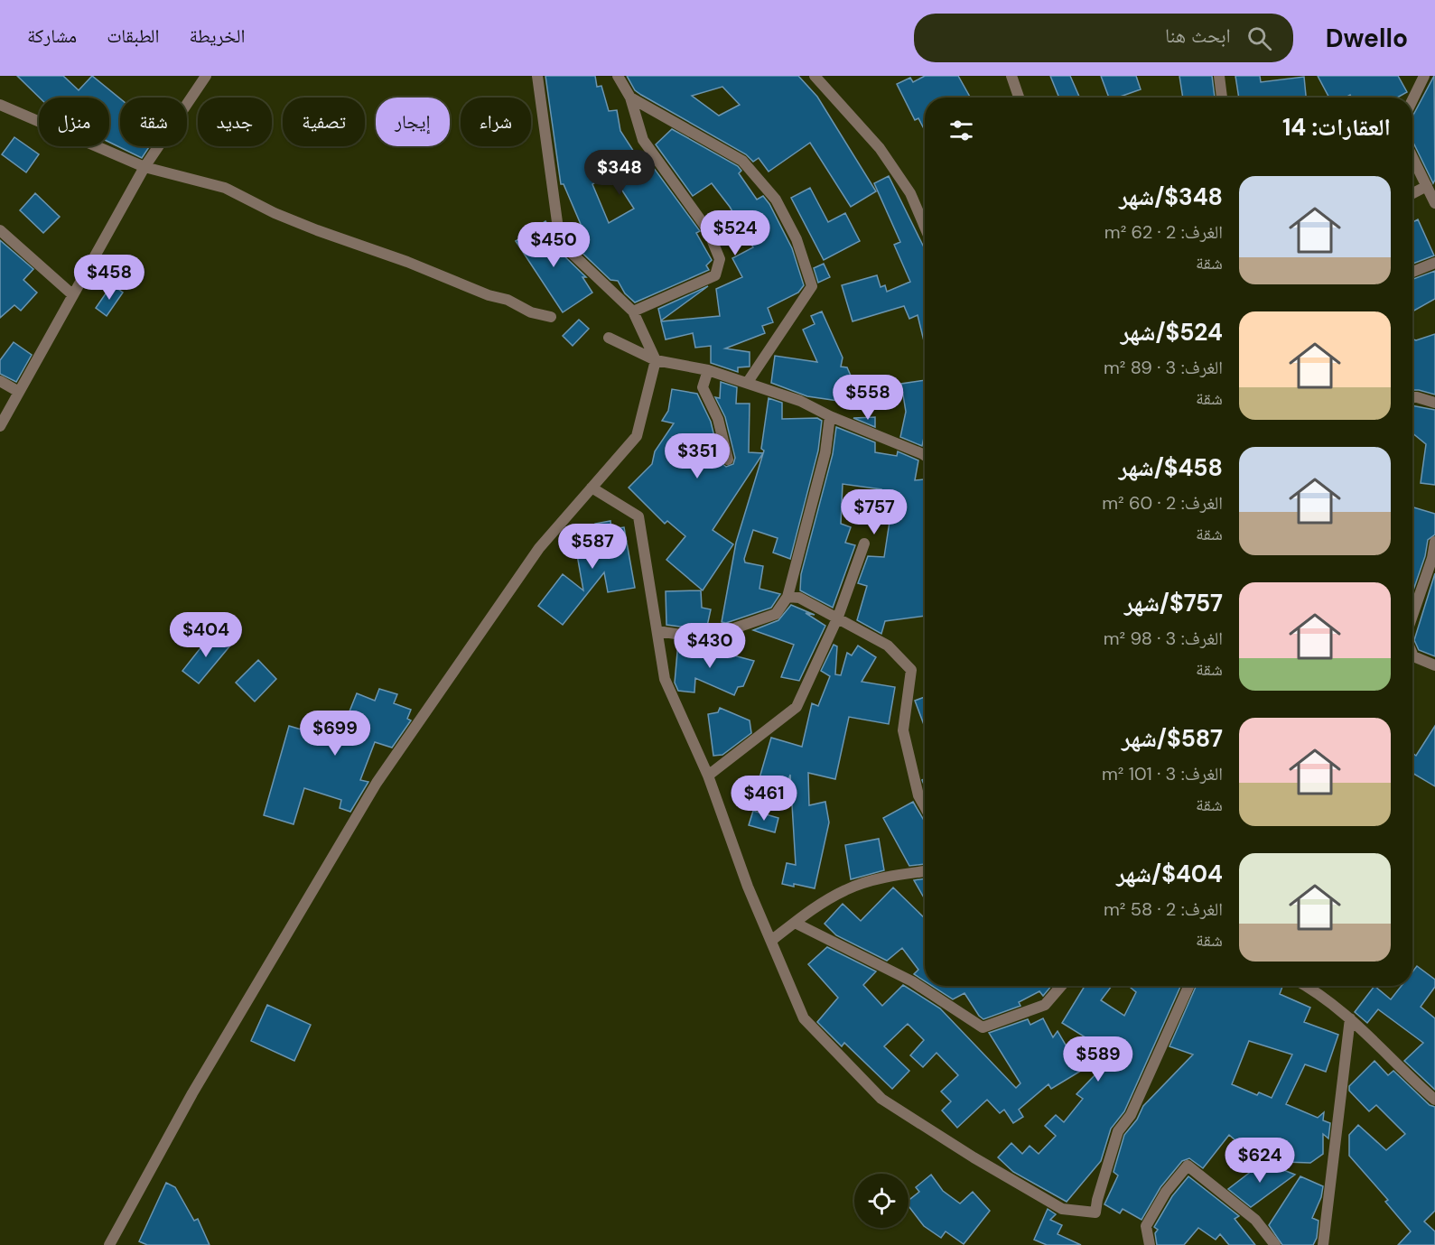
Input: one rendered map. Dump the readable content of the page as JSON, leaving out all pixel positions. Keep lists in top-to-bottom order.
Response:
{
  "page": {
    "header": "Dwello",
    "search": "ابحث هنا",
    "nav": ["الخريطة", "الطبقات", "مشاركة"],
    "chip": [
      "شراء",
      "إيجار",
      "تصفية",
      "جديد",
      "شقة",
      "منزل"
    ],
    "heading": "العقارات: 14",
    "price": [
      "$348",
      "$524",
      "$450",
      "$458",
      "$558",
      "$351",
      "$757",
      "$587",
      "$404",
      "$430",
      "$699",
      "$461",
      "$589",
      "$624"
    ],
    "list": [
      {
        "name": "$348/شهر",
        "note": "الغرف: 2 · 62 m² · شقة"
      },
      {
        "name": "$524/شهر",
        "note": "الغرف: 3 · 89 m² · شقة"
      },
      {
        "name": "$458/شهر",
        "note": "الغرف: 2 · 60 m² · شقة"
      },
      {
        "name": "$757/شهر",
        "note": "الغرف: 3 · 98 m² · شقة"
      },
      {
        "name": "$587/شهر",
        "note": "الغرف: 3 · 101 m² · شقة"
      },
      {
        "name": "$404/شهر",
        "note": "الغرف: 2 · 58 m² · شقة"
      }
    ]
  }
}
